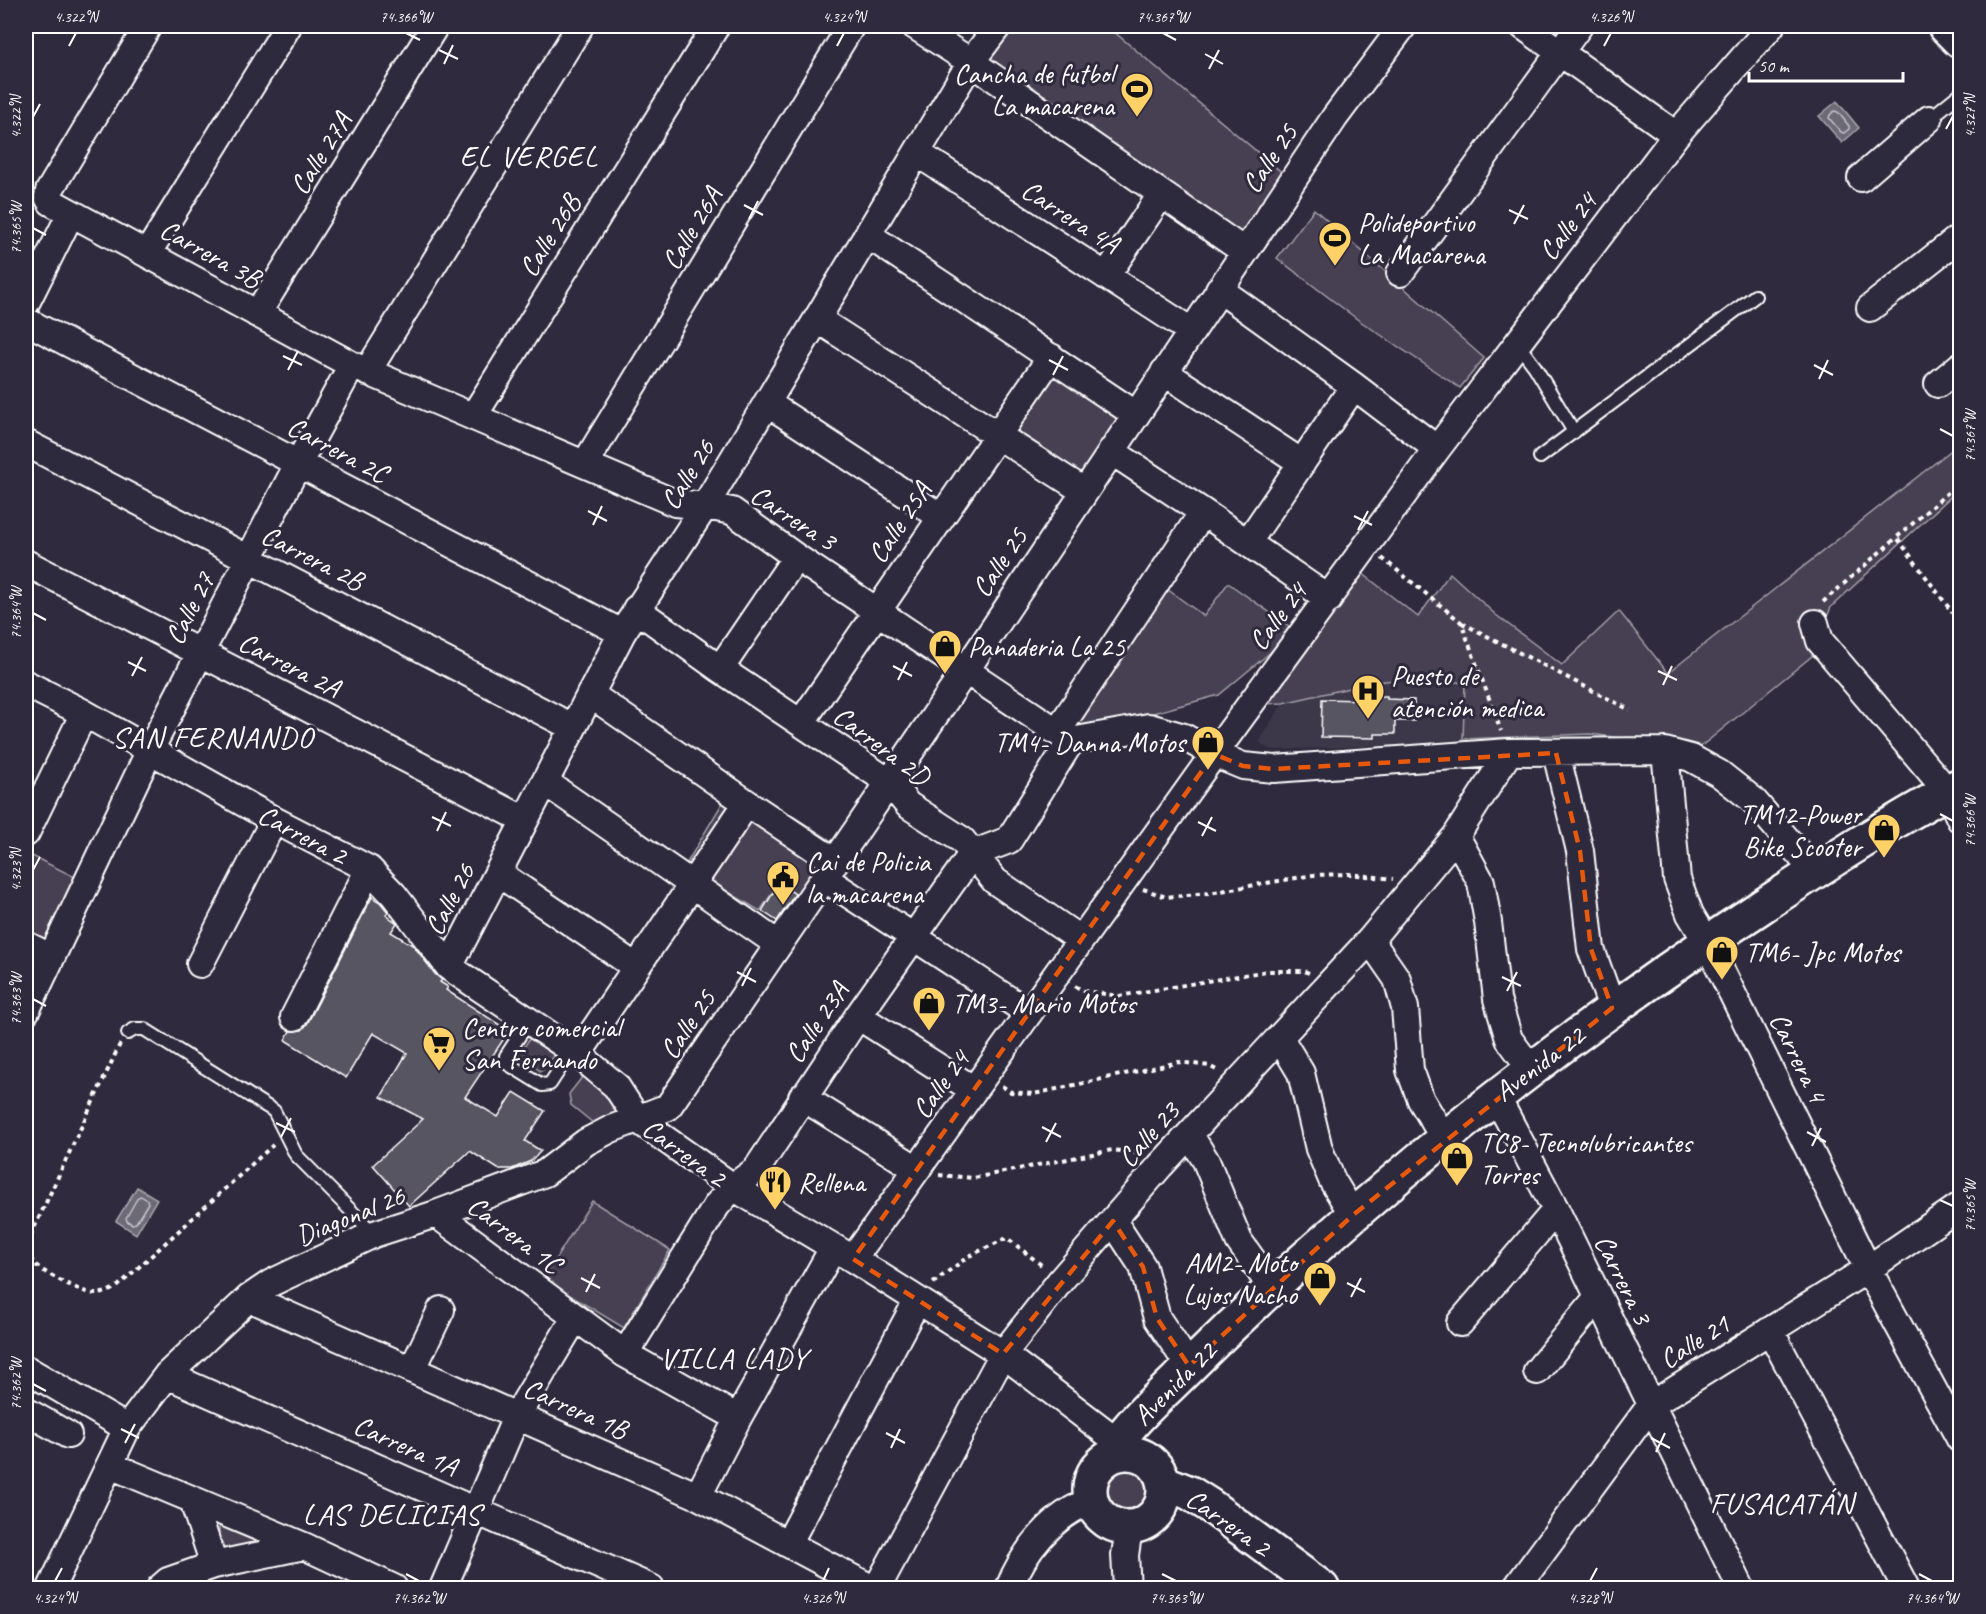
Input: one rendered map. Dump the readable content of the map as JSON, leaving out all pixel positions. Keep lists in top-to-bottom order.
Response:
{
  "streets": {
    "street": [
      "Calle 27A",
      "Calle 25",
      "Carrera 4A",
      "Calle 24",
      "Calle 26A",
      "Calle 26B",
      "Carrera 3B",
      "Carrera 2C",
      "Calle 26",
      "Carrera 3",
      "Calle 25A",
      "Carrera 2B",
      "Calle 27",
      "Carrera 2A",
      "Carrera 2D",
      "Carrera 2",
      "Calle 23A",
      "Carrera 4",
      "Avenida 22",
      "Calle 23",
      "Diagonal 26",
      "Carrera 1C",
      "Calle 21",
      "Carrera 1B",
      "Carrera 1A"
    ]
  },
  "crossings": [
    ["Calle 27A", "Carrera 3B"],
    ["Calle 25", "Carrera 4A"],
    ["Calle 25", "Carrera 3"],
    ["Calle 25", "Carrera 2D"],
    ["Calle 25", "Carrera 2"],
    ["Calle 25", "Diagonal 26"],
    ["Carrera 4A", "Calle 26"],
    ["Calle 24", "Carrera 2D"],
    ["Calle 24", "Carrera 2"],
    ["Calle 24", "Carrera 1C"],
    ["Calle 24", "Carrera 1B"],
    ["Calle 26A", "Carrera 3"],
    ["Calle 26B", "Carrera 3"],
    ["Carrera 3B", "Carrera 3"],
    ["Carrera 3B", "Calle 27"],
    ["Carrera 2C", "Calle 26"],
    ["Carrera 2C", "Calle 27"],
    ["Calle 26", "Carrera 3"],
    ["Calle 26", "Carrera 2B"],
    ["Calle 26", "Carrera 2A"],
    ["Calle 26", "Carrera 2D"],
    ["Calle 26", "Carrera 2"],
    ["Carrera 3", "Calle 25A"],
    ["Carrera 3", "Calle 27"],
    ["Carrera 3", "Avenida 22"],
    ["Carrera 3", "Calle 21"],
    ["Calle 25A", "Carrera 2D"],
    ["Carrera 2B", "Calle 27"],
    ["Calle 27", "Carrera 2A"],
    ["Calle 27", "Carrera 2"],
    ["Carrera 2D", "Calle 23A"],
    ["Carrera 2", "Calle 23A"],
    ["Carrera 2", "Avenida 22"],
    ["Carrera 2", "Calle 23"],
    ["Carrera 2", "Diagonal 26"],
    ["Calle 23A", "Carrera 1C"],
    ["Carrera 4", "Avenida 22"],
    ["Carrera 4", "Calle 21"],
    ["Diagonal 26", "Carrera 1C"],
    ["Diagonal 26", "Carrera 1B"],
    ["Diagonal 26", "Carrera 1A"]
  ],
  "districts": [
    "EL VERGEL",
    "SAN FERNANDO",
    "VILLA LADY",
    "FUSACATÁN",
    "LAS DELICIAS"
  ],
  "places": {
    "sports": ["Cancha de futbol La macarena", "Polideportivo La Macarena"],
    "shop": [
      "Panaderia La 25",
      "TM4- Danna Motos",
      "TM12-Power Bike Scooter",
      "TM6- Jpc Motos",
      "TM3- Mario Motos",
      "TC8- Tecnolubricantes Torres",
      "AM2- Moto Lujos Nacho"
    ],
    "hospital": ["Puesto de atención medica"],
    "public building": ["Cai de Policia la macarena"],
    "supermarket": ["Centro comercial San Fernando"],
    "restaurant": ["Rellena"]
  },
  "scale_bar": "50 m",
  "coordinates": [
    "4.322°N",
    "74.366°W",
    "4.324°N",
    "74.367°W",
    "4.326°N",
    "4.327°N",
    "74.365°W",
    "74.364°W",
    "4.323°N",
    "74.363°W",
    "74.362°W",
    "4.328°N"
  ]
}
